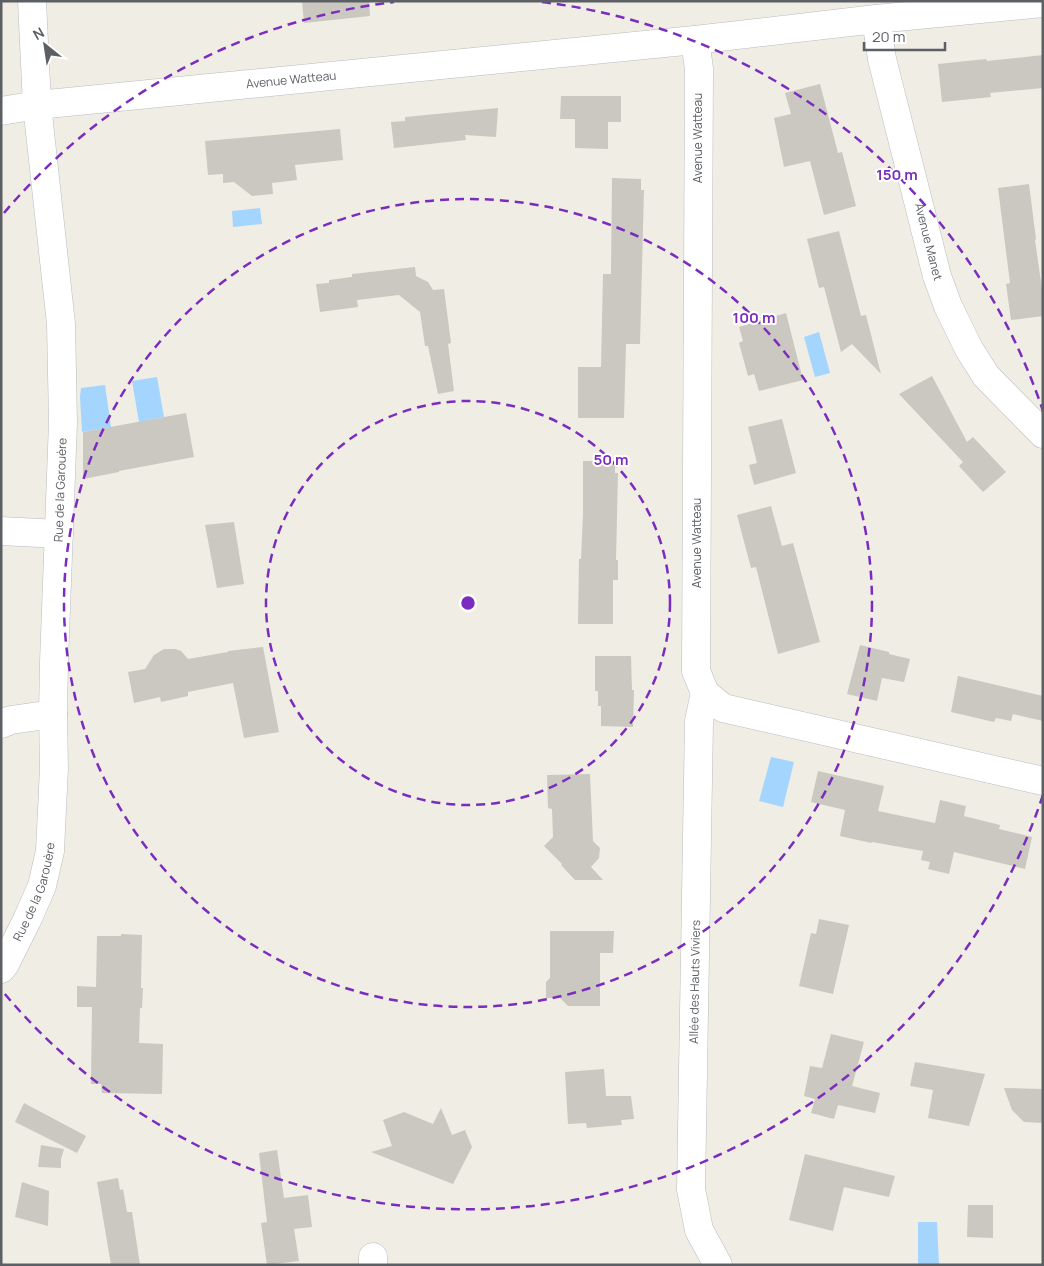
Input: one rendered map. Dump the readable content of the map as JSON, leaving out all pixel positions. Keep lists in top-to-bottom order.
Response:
{
  "streets": {
    "street": [
      "Avenue Watteau",
      "Avenue Manet",
      "Rue de la Garouère",
      "Allée des Hauts Viviers"
    ]
  },
  "crossings": [
    ["Avenue Watteau", "Avenue Manet"],
    ["Avenue Watteau", "Rue de la Garouère"],
    ["Avenue Watteau", "Allée des Hauts Viviers"]
  ],
  "scale_bar": "20 m",
  "north": "top left",
  "rings": ["150 m", "100 m", "50 m"]
}
